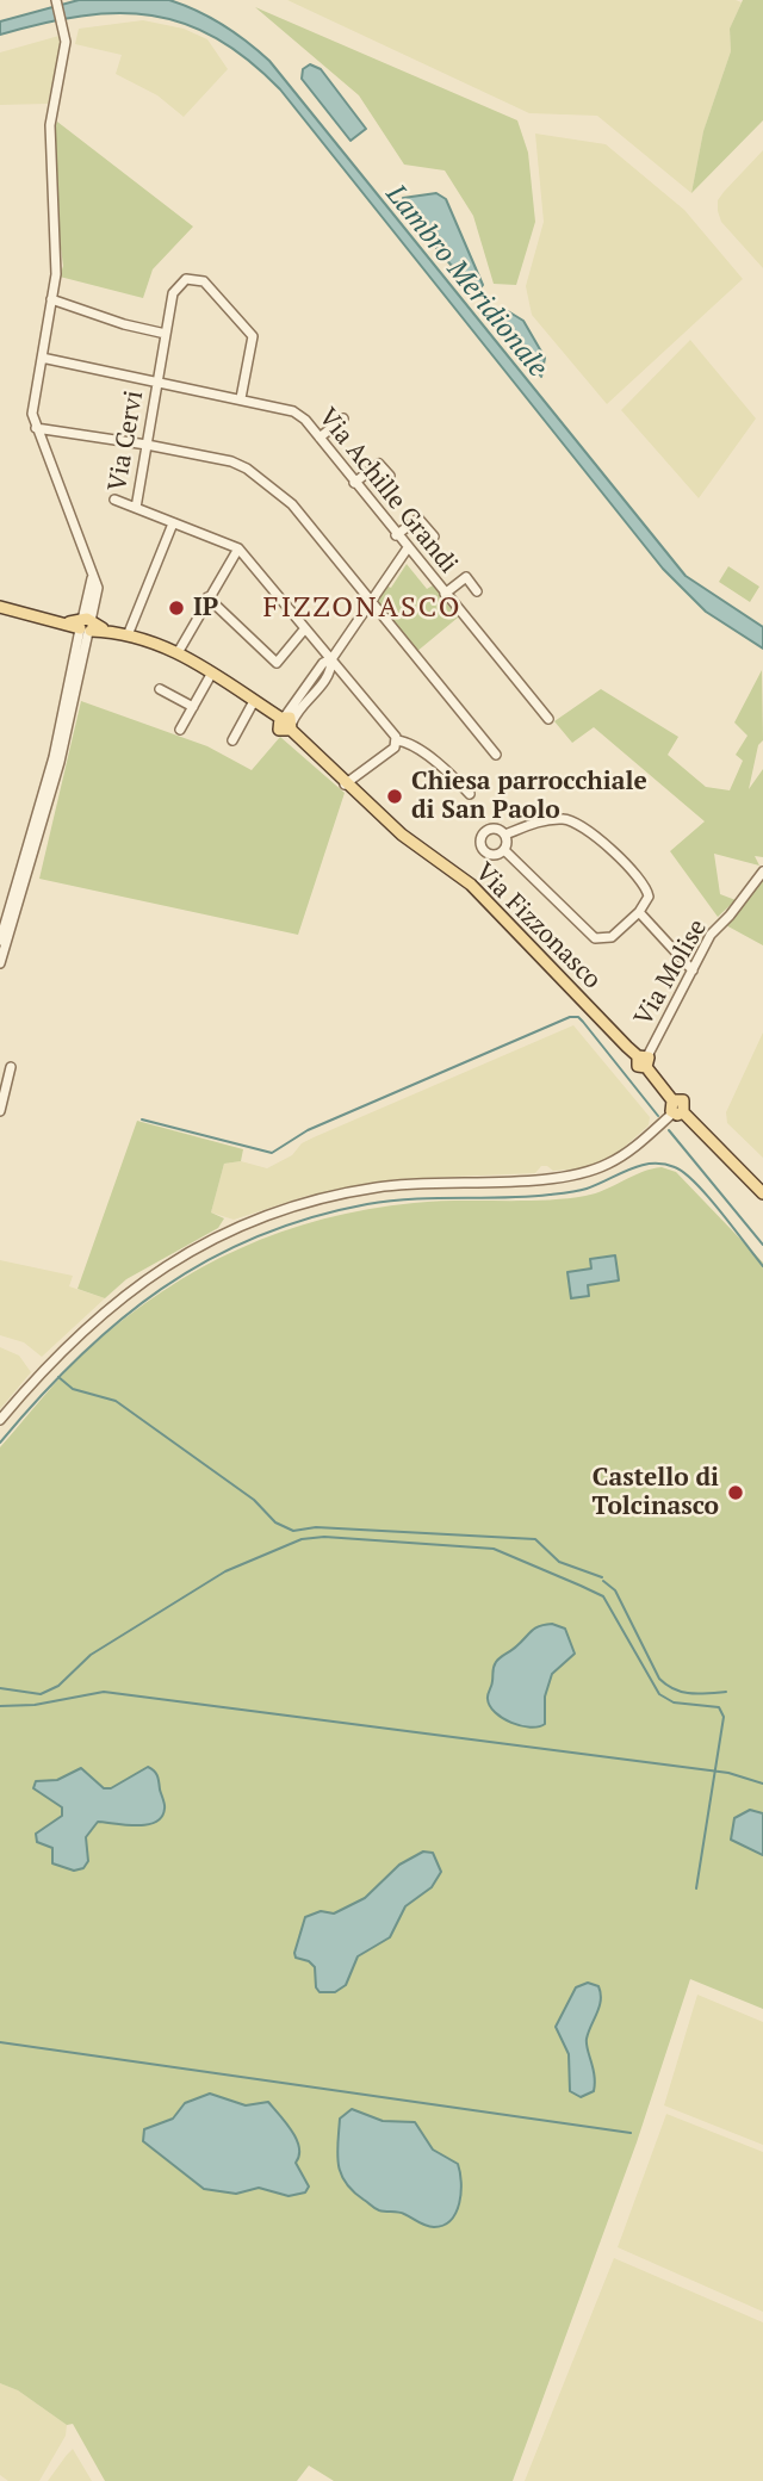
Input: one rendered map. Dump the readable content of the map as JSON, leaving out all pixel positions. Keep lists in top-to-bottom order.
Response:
{
  "streets": {
    "main road": ["Via Fizzonasco"],
    "street": ["Via Cervi", "Via Achille Grandi", "Via Molise"]
  },
  "crossings": [
    ["Via Cervi", "Via Achille Grandi"],
    ["Via Fizzonasco", "Via Molise"]
  ],
  "districts": ["FIZZONASCO"],
  "water": ["Lambro Meridionale"],
  "places": ["IP", "Chiesa parrocchiale di San Paolo", "Castello di Tolcinasco"]
}
